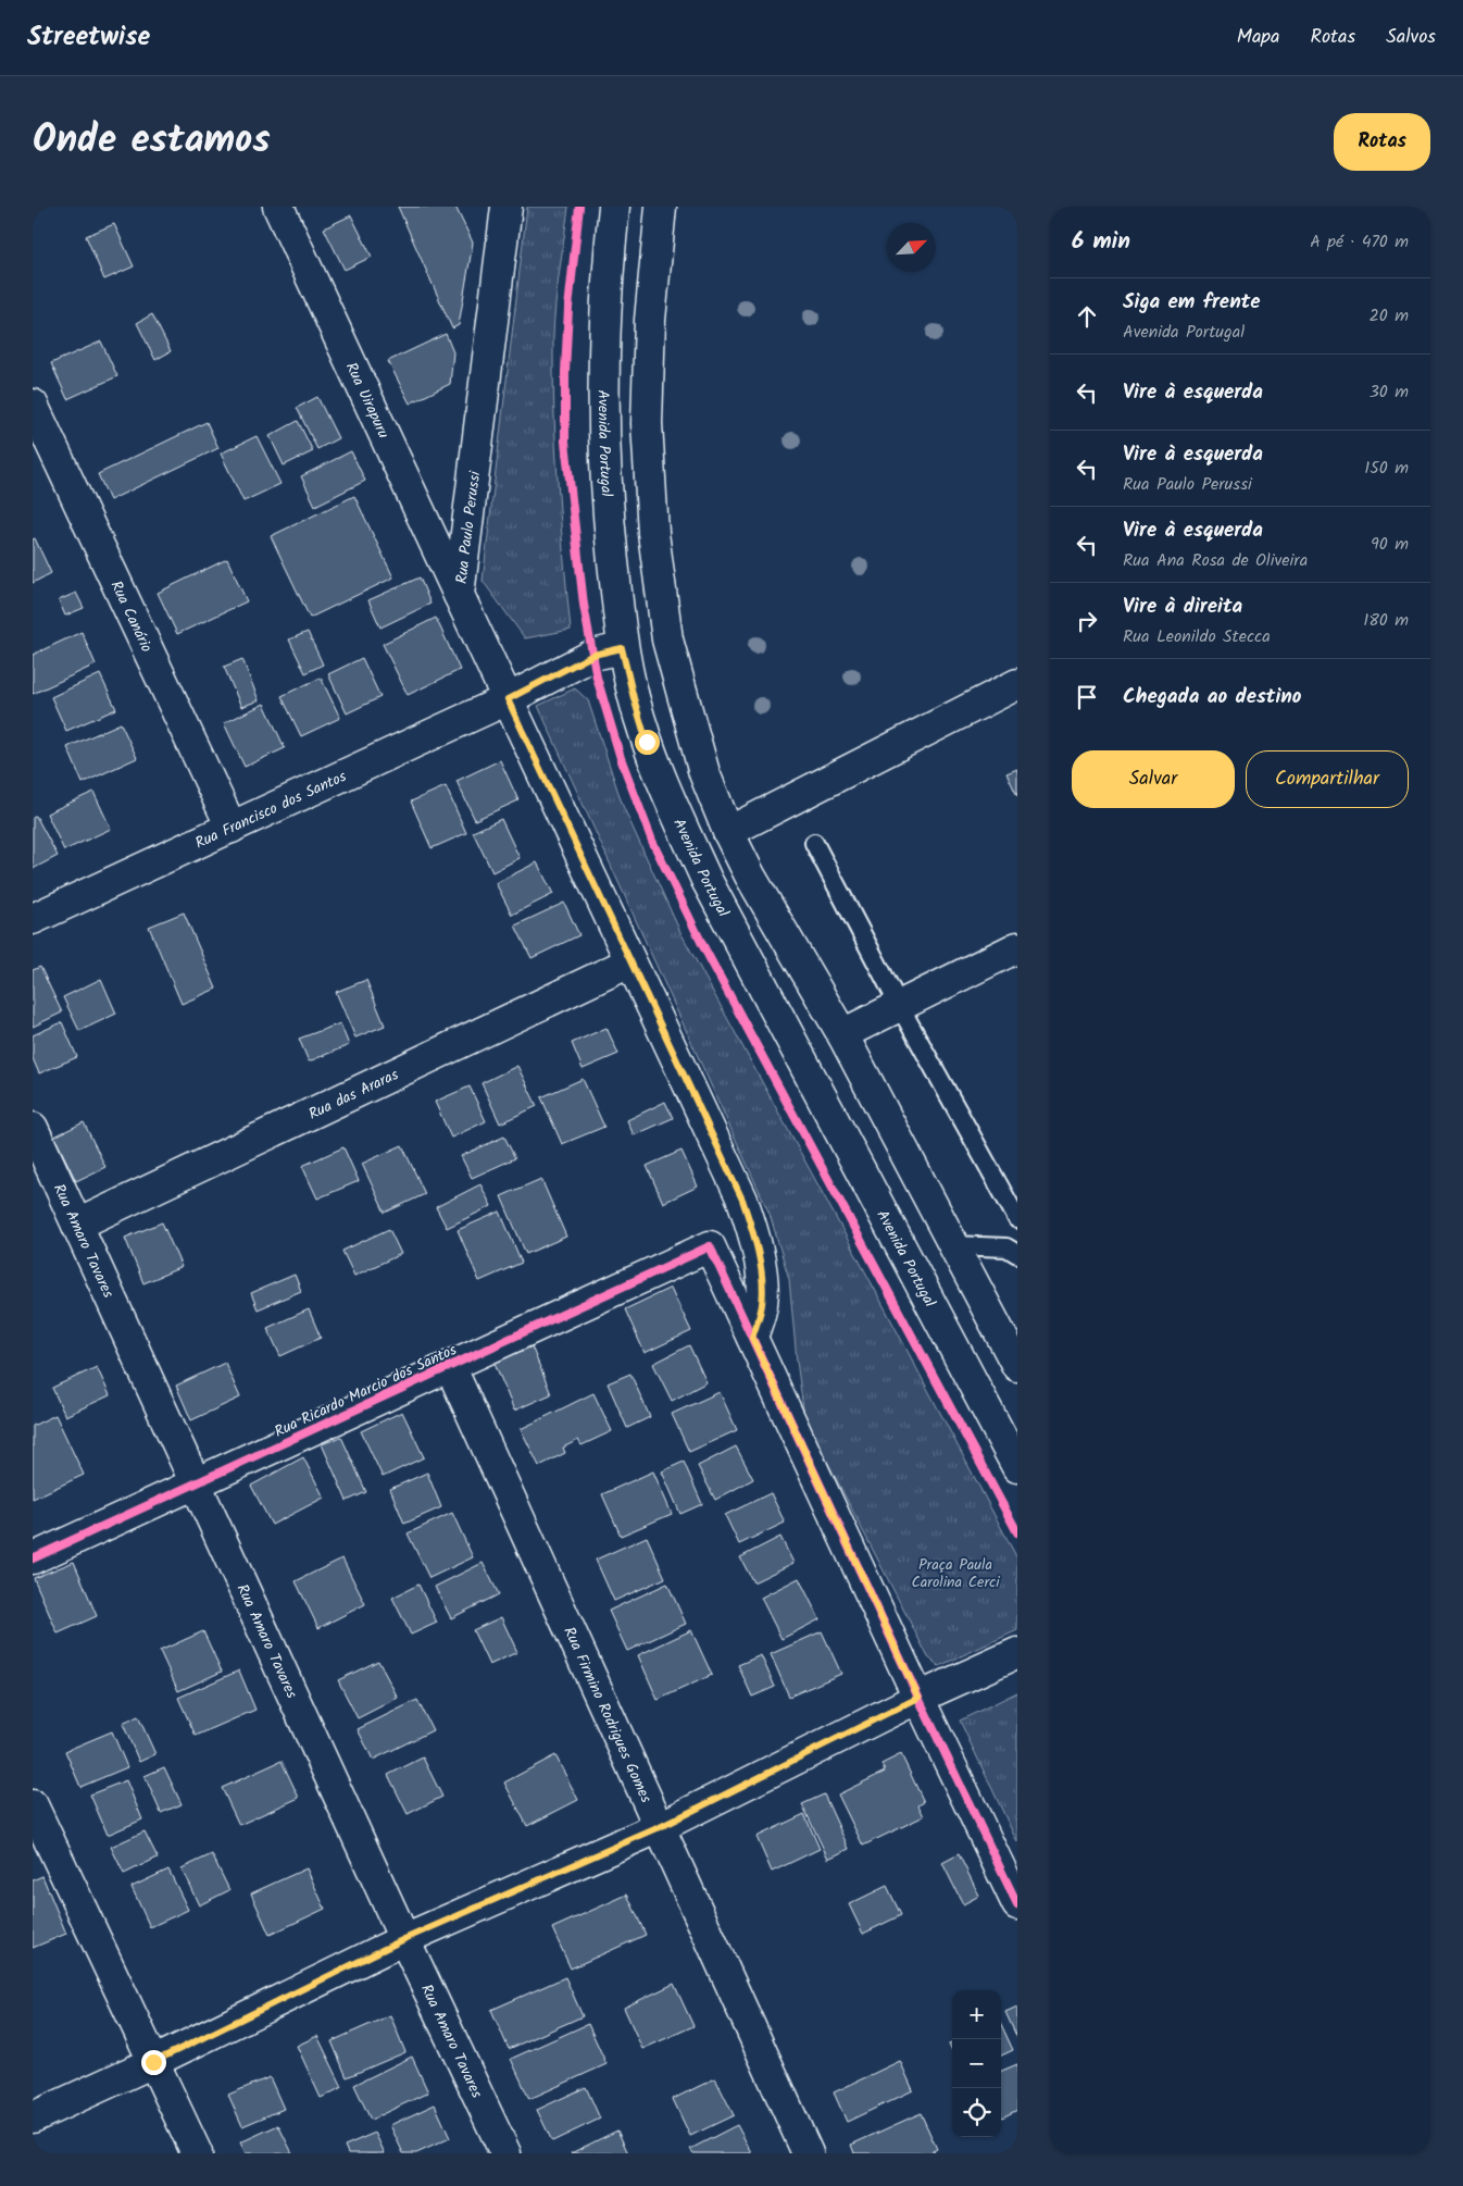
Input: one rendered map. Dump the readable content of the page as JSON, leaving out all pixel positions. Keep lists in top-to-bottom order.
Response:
{
  "streets": {
    "street": [
      "Rua Uirapuru",
      "Avenida Portugal",
      "Rua Paulo Perussi",
      "Rua Canário",
      "Rua Francisco dos Santos",
      "Rua das Araras",
      "Rua Amaro Tavares",
      "Rua Ricardo Marcio dos Santos",
      "Rua Firmino Rodrigues Gomes"
    ]
  },
  "crossings": [
    ["Rua Uirapuru", "Rua Paulo Perussi"],
    ["Avenida Portugal", "Rua Francisco dos Santos"],
    ["Rua Paulo Perussi", "Rua Francisco dos Santos"],
    ["Rua Paulo Perussi", "Rua das Araras"],
    ["Rua Paulo Perussi", "Rua Ricardo Marcio dos Santos"],
    ["Rua Canário", "Rua Francisco dos Santos"],
    ["Rua das Araras", "Rua Amaro Tavares"],
    ["Rua Amaro Tavares", "Rua Ricardo Marcio dos Santos"],
    ["Rua Ricardo Marcio dos Santos", "Rua Firmino Rodrigues Gomes"]
  ],
  "parks": ["Praça Paula Carolina Cerci"],
  "north": "top right",
  "page": {
    "header": "Streetwise",
    "nav": ["Mapa", "Rotas", "Salvos"],
    "title": "Onde estamos",
    "buttons": [
      "Rotas",
      ["Salvar", "Compartilhar"]
    ],
    "heading": ["6 min", "A pé · 470 m"],
    "list": [
      ["Siga em frente", "Avenida Portugal", "20 m"],
      ["Vire à esquerda", "30 m"],
      ["Vire à esquerda", "Rua Paulo Perussi", "150 m"],
      ["Vire à esquerda", "Rua Ana Rosa de Oliveira", "90 m"],
      ["Vire à direita", "Rua Leonildo Stecca", "180 m"],
      "Chegada ao destino"
    ],
    "map_buttons": ["+", "−"]
  }
}
